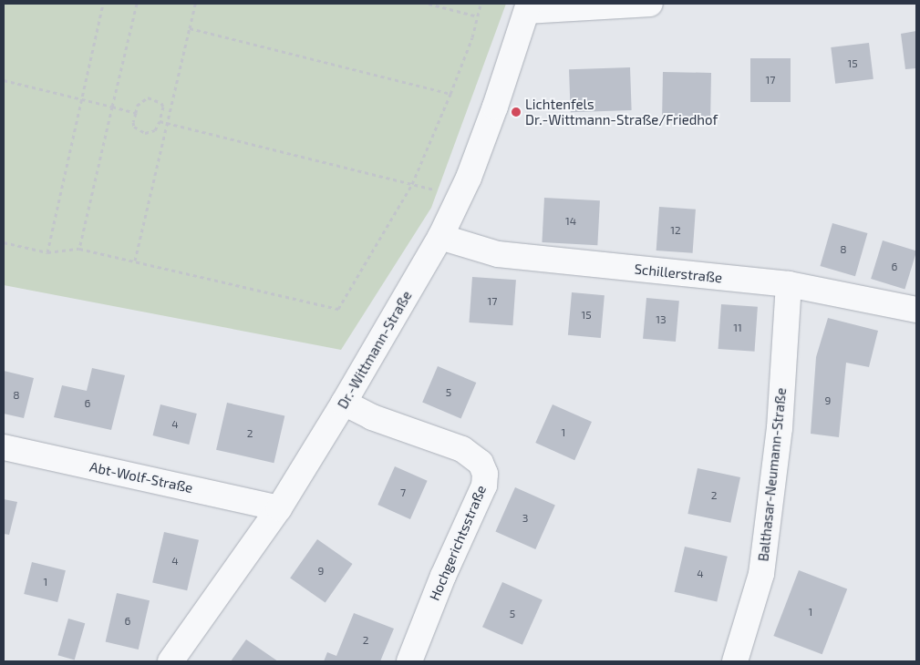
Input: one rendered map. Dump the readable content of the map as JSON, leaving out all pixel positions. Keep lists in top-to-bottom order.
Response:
{
  "streets": {
    "street": [
      "Schillerstraße",
      "Dr.-Wittmann-Straße",
      "Balthasar-Neumann-Straße",
      "Abt-Wolf-Straße",
      "Hochgerichtsstraße"
    ]
  },
  "crossings": [
    ["Schillerstraße", "Dr.-Wittmann-Straße"],
    ["Schillerstraße", "Balthasar-Neumann-Straße"],
    ["Dr.-Wittmann-Straße", "Abt-Wolf-Straße"],
    ["Dr.-Wittmann-Straße", "Hochgerichtsstraße"]
  ],
  "places": ["Lichtenfels Dr.-Wittmann-Straße/Friedhof"],
  "house_numbers": [
    "15",
    "17",
    "14",
    "12",
    "8",
    "6",
    "17",
    "15",
    "13",
    "11",
    "5",
    "8",
    "9",
    "6",
    "4",
    "1",
    "2",
    "7",
    "2",
    "3",
    "4",
    "9",
    "4",
    "1",
    "1",
    "5",
    "6",
    "2"
  ]
}
